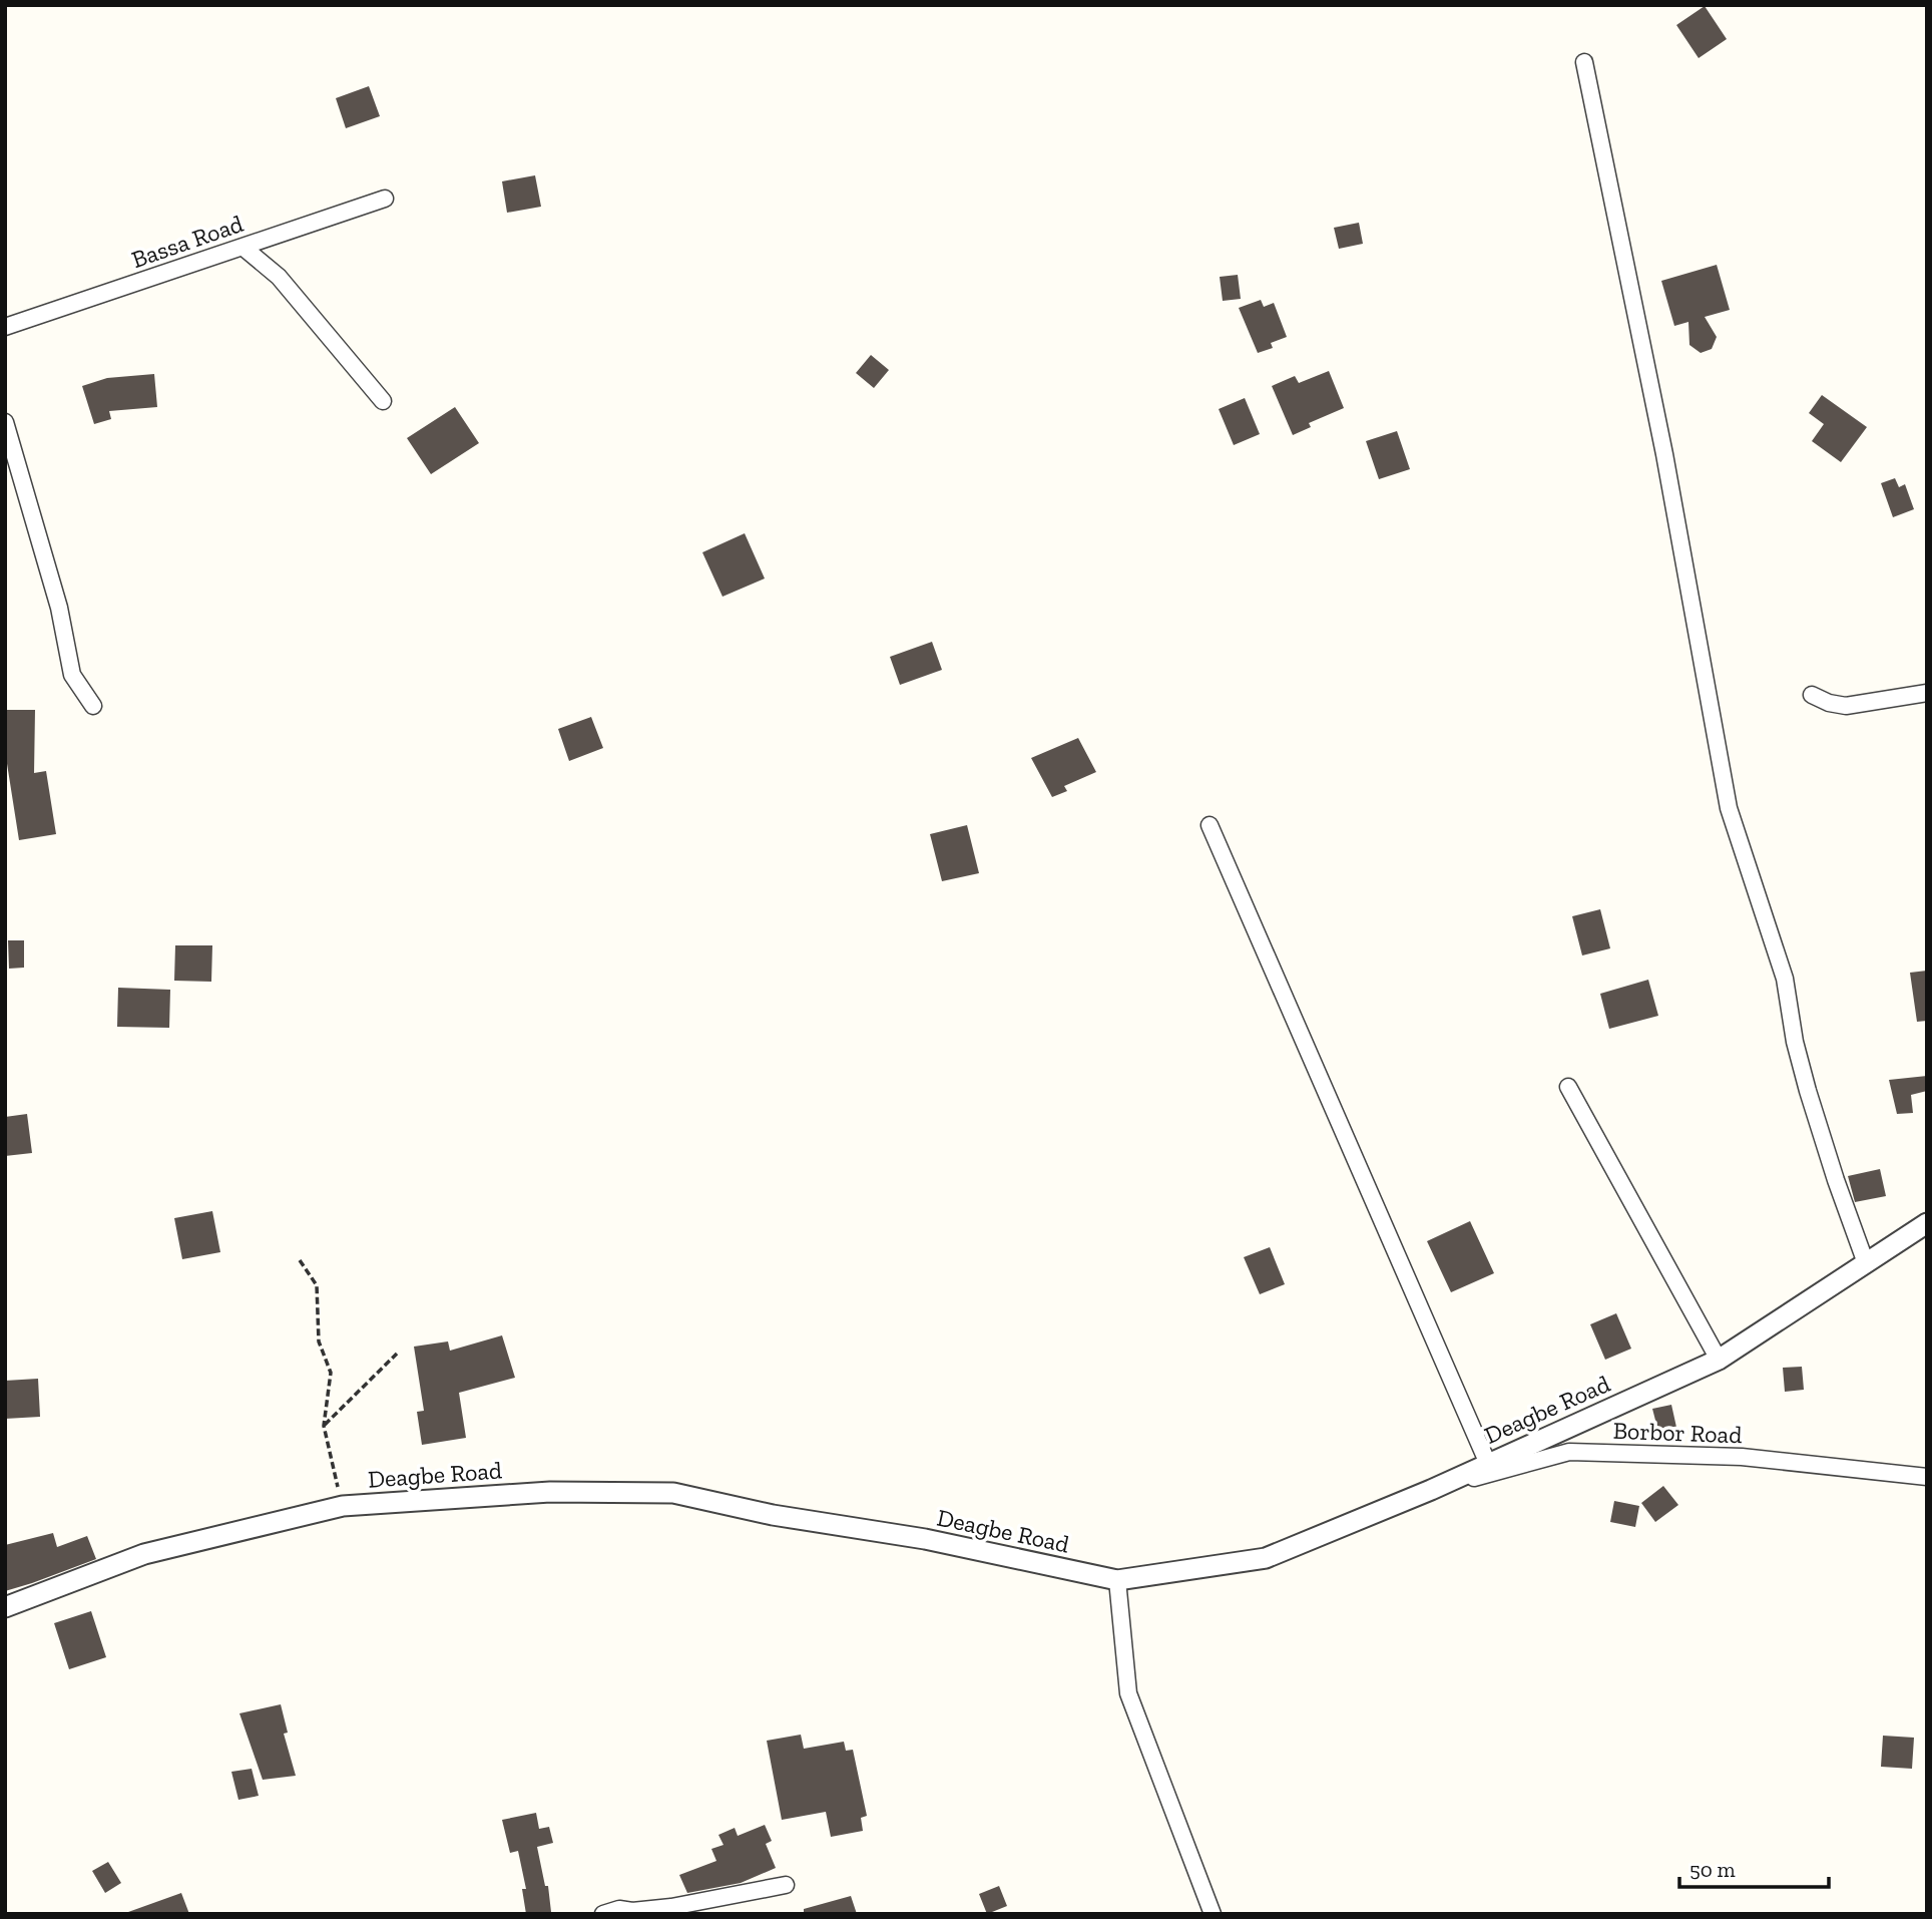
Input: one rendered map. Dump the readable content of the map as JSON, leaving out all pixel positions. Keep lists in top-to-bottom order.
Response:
{
  "streets": {
    "street": ["Bassa Road", "Deagbe Road", "Borbor Road"]
  },
  "crossings": [
    ["Deagbe Road", "Borbor Road"]
  ],
  "scale_bar": "50 m"
}
